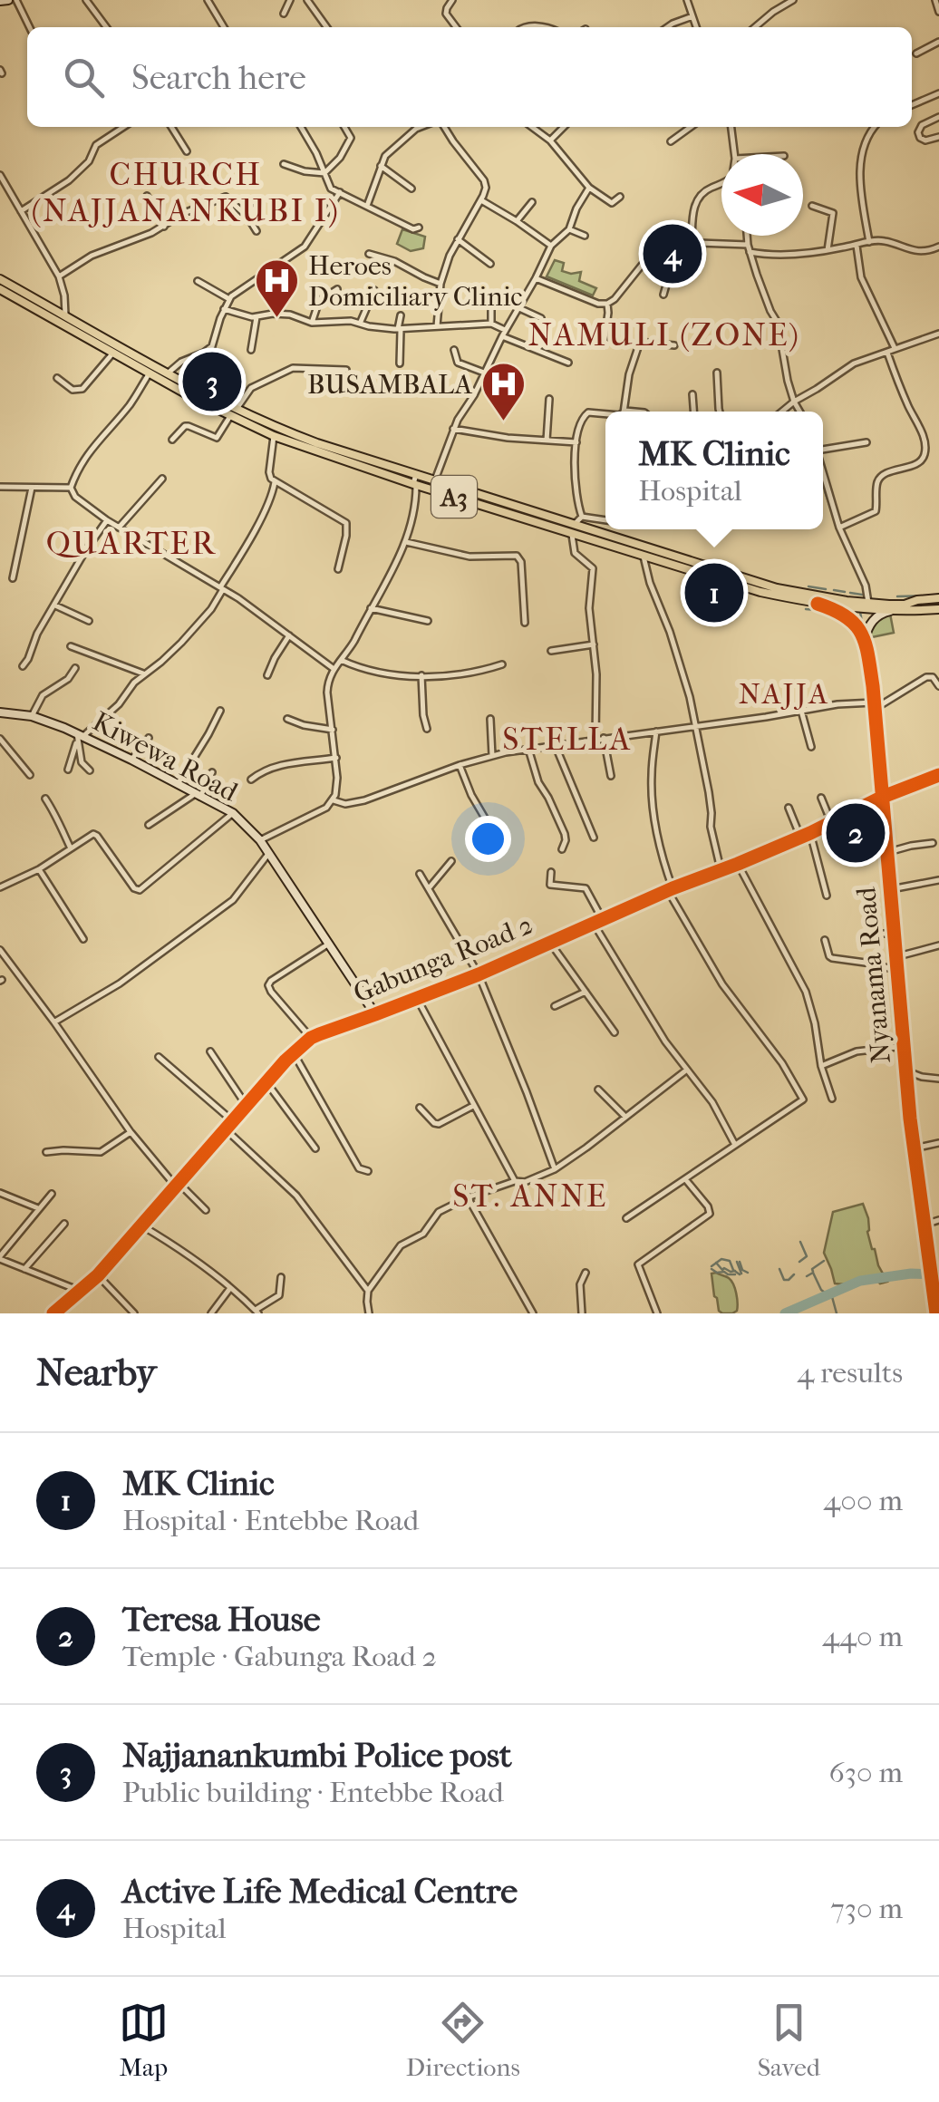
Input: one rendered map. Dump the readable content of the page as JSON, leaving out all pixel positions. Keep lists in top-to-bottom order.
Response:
{
  "streets": {
    "main road": ["A3"],
    "street": ["Kiwewa Road", "Gabunga Road 2", "Nyanama Road"]
  },
  "crossings": [
    ["Kiwewa Road", "Gabunga Road 2"],
    ["Gabunga Road 2", "Nyanama Road"]
  ],
  "districts": [
    "CHURCH (NAJJANANKUBI I)",
    "NAMULI (ZONE)",
    "QUARTER",
    "NAJJA",
    "STELLA",
    "ST. ANNE"
  ],
  "places": {
    "hospital": ["Heroes Domiciliary Clinic", "BUSAMBALA"]
  },
  "north": "left",
  "page": {
    "search": "Search here",
    "pins": [
      "4",
      "3",
      "1",
      "2"
    ],
    "popup": ["MK Clinic", "Hospital"],
    "heading": ["Nearby", "4 results"],
    "list": [
      {
        "mark": "1",
        "name": "MK Clinic",
        "note": "Hospital · Entebbe Road",
        "value": "400 m"
      },
      {
        "mark": "2",
        "name": "Teresa House",
        "note": "Temple · Gabunga Road 2",
        "value": "440 m"
      },
      {
        "mark": "3",
        "name": "Najjanankumbi Police post",
        "note": "Public building · Entebbe Road",
        "value": "630 m"
      },
      {
        "mark": "4",
        "name": "Active Life Medical Centre",
        "note": "Hospital",
        "value": "730 m"
      }
    ],
    "nav": ["Map", "Directions", "Saved"]
  }
}
